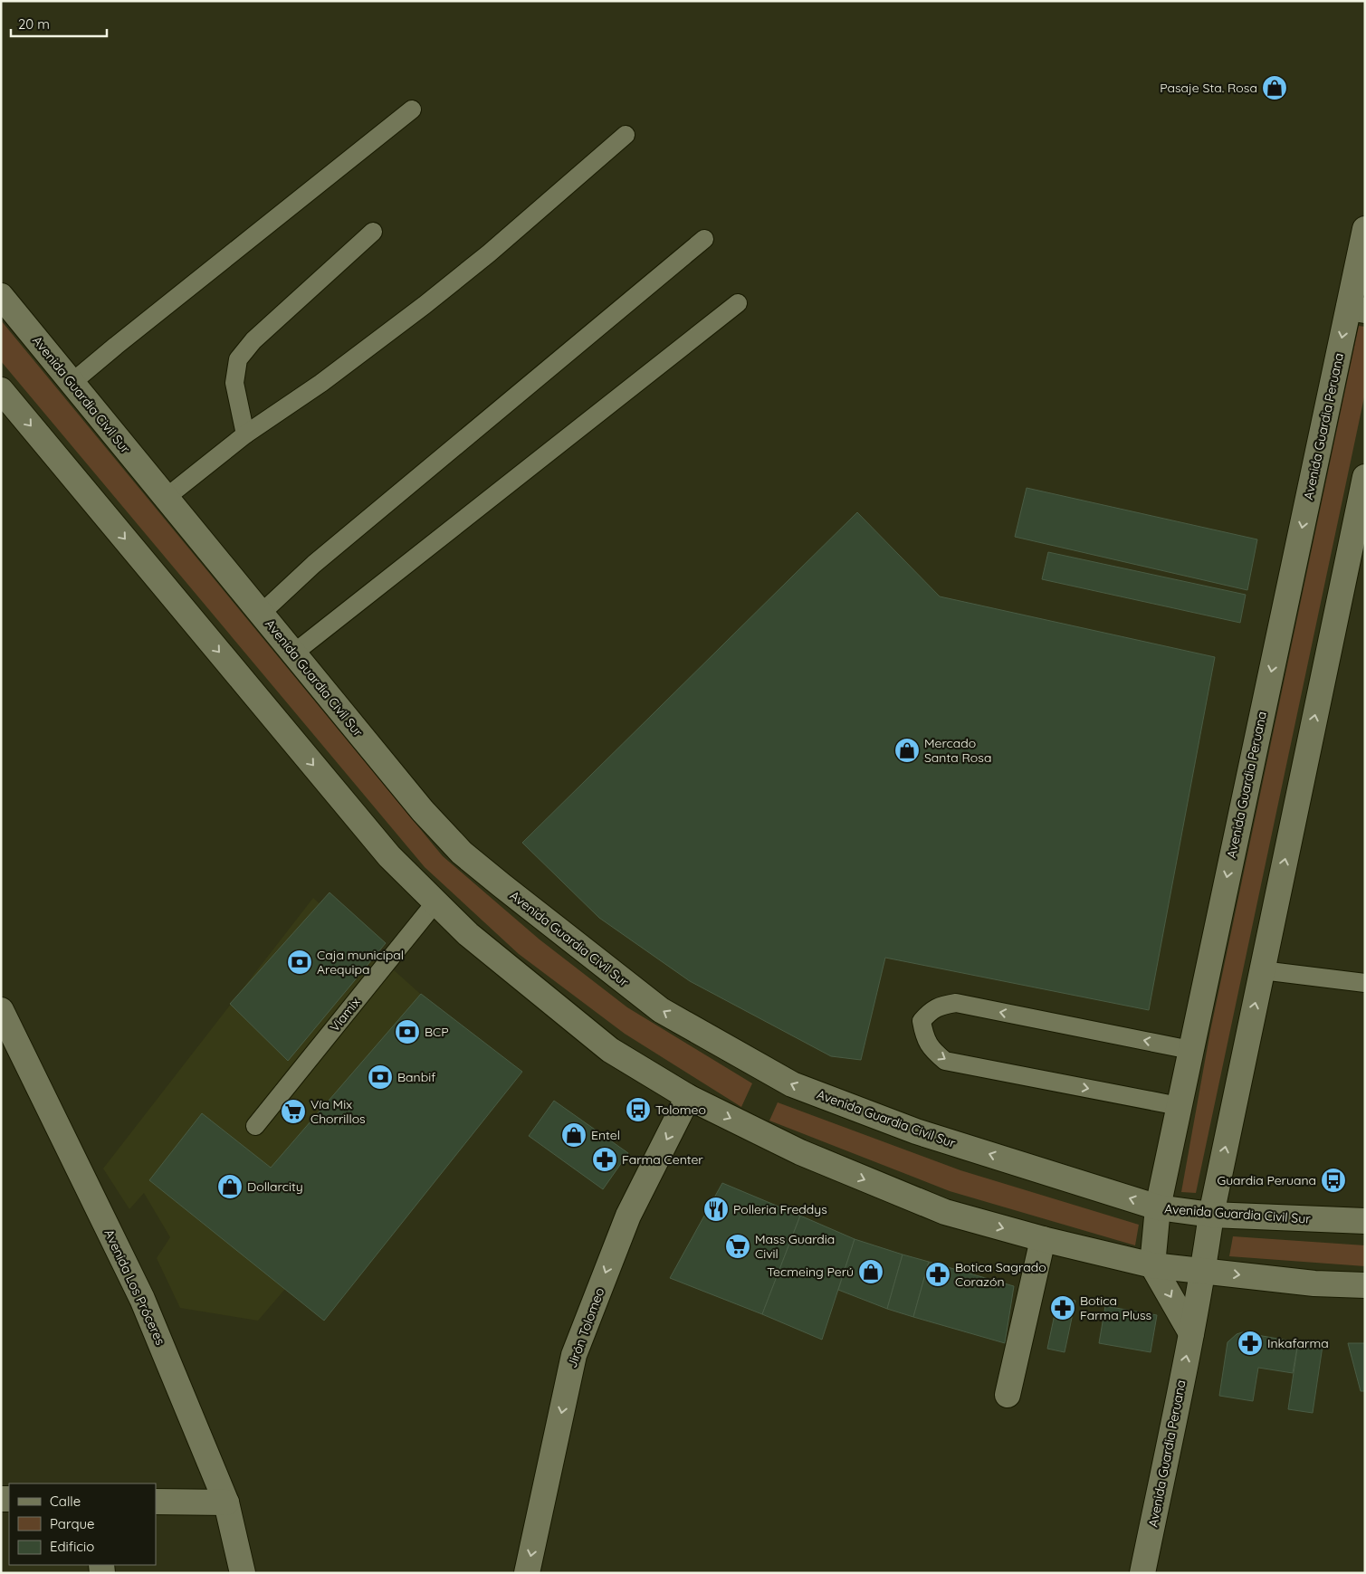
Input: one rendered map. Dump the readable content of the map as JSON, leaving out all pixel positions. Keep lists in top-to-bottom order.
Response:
{
  "streets": {
    "street": [
      "Avenida Guardia Civil Sur",
      "Avenida Guardia Peruana",
      "Avenida Los Próceres",
      "Jirón Tolomeo"
    ],
    "lane": ["Viamix"]
  },
  "crossings": [
    ["Avenida Guardia Civil Sur", "Avenida Guardia Peruana"]
  ],
  "one_way": ["Jirón Tolomeo"],
  "places": {
    "shop": [
      "Pasaje Sta. Rosa",
      "Mercado Santa Rosa",
      "Entel",
      "Dollarcity",
      "Tecmeing Perú"
    ],
    "bank": ["Caja municipal Arequipa", "BCP", "Banbif"],
    "bus stop": ["Tolomeo", "Guardia Peruana"],
    "supermarket": ["Vía Mix Chorrillos", "Mass Guardia Civil"],
    "pharmacy": [
      "Farma Center",
      "Botica Sagrado Corazón",
      "Botica Farma Pluss",
      "Inkafarma"
    ],
    "restaurant": ["Polleria Freddys"]
  },
  "legend": ["Calle", "Parque", "Edificio"],
  "scale_bar": "20 m"
}
